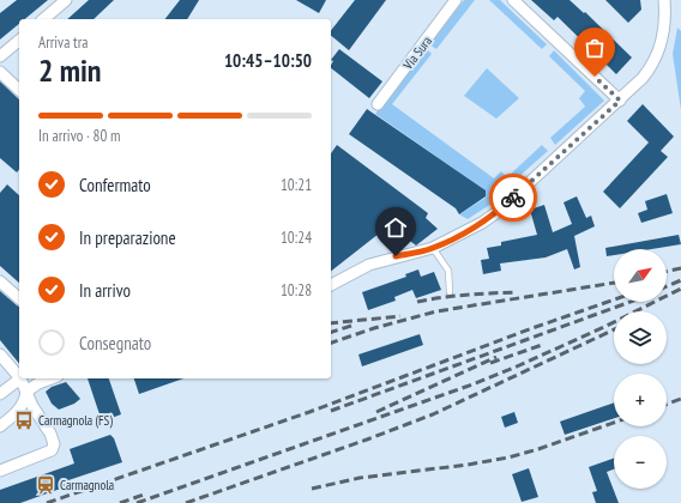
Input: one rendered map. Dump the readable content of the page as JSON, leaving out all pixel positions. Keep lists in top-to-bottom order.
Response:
{
  "streets": {
    "street": ["Via Sura"]
  },
  "places": {
    "bus stop": ["Carmagnola (FS)"],
    "station": ["Carmagnola"]
  },
  "north": "top right",
  "page": {
    "heading": ["2 min", "Arriva tra", "10:45–10:50"],
    "bar": "In arrivo · 80 m",
    "list": [
      ["Confermato", "10:21"],
      ["In preparazione", "10:24"],
      ["In arrivo", "10:28"],
      "Consegnato"
    ],
    "map_buttons": ["+", "−"]
  }
}
